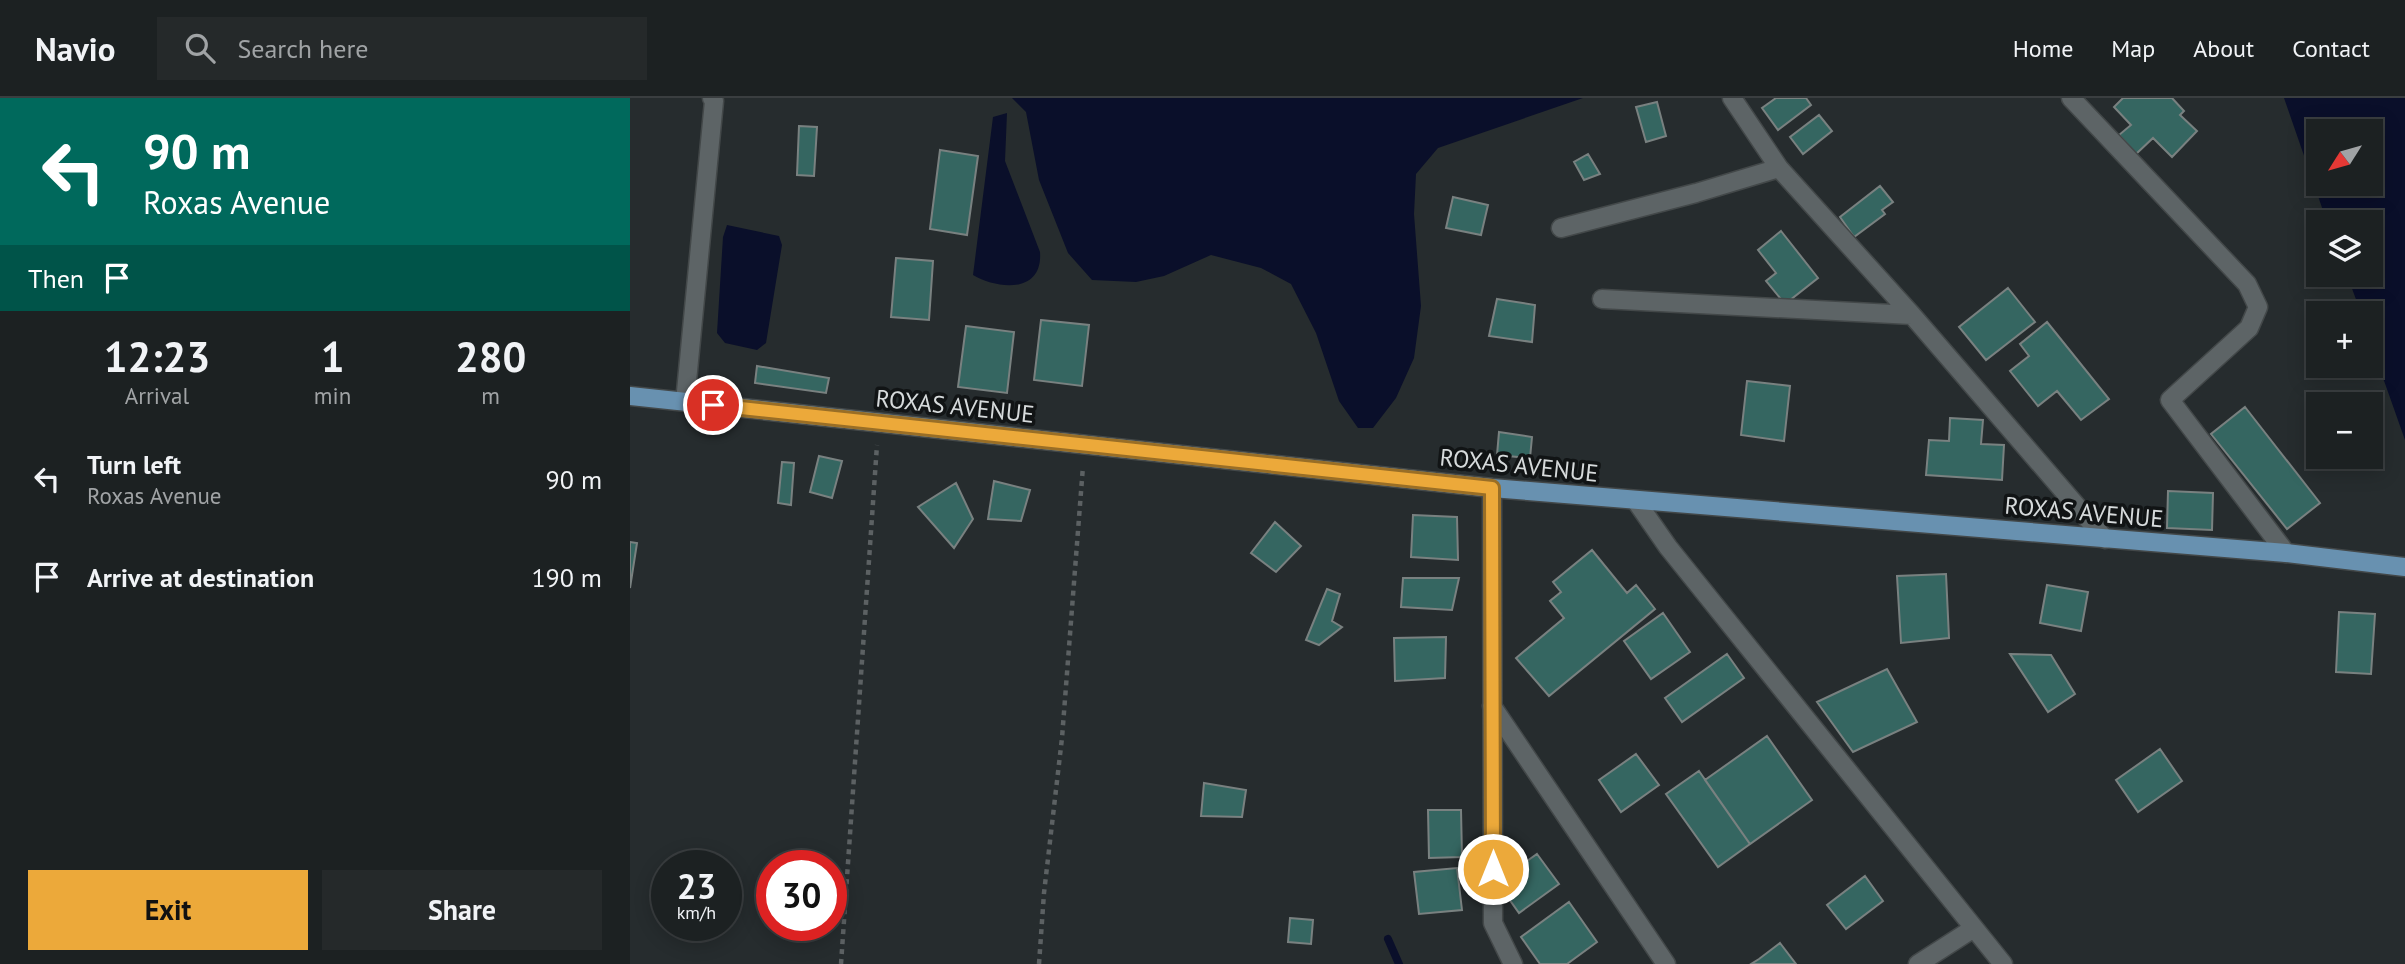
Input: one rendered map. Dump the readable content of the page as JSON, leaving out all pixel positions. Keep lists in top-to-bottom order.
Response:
{
  "streets": {
    "main road": ["ROXAS AVENUE"]
  },
  "north": "bottom left",
  "page": {
    "header": "Navio",
    "search": "Search here",
    "nav": [
      "Home",
      "Map",
      "About",
      "Contact"
    ],
    "turn": ["90 m", "Roxas Avenue"],
    "map_buttons": ["+", "−"],
    "then": "Then",
    "eta": [
      "12:23",
      "Arrival",
      "1",
      "min",
      "280",
      "m"
    ],
    "list": [
      {
        "name": "Turn left",
        "note": "Roxas Avenue",
        "value": "90 m"
      },
      {
        "name": "Arrive at destination",
        "value": "190 m"
      }
    ],
    "speed": "23 km/h",
    "limit": "30",
    "buttons": ["Exit", "Share"]
  }
}
